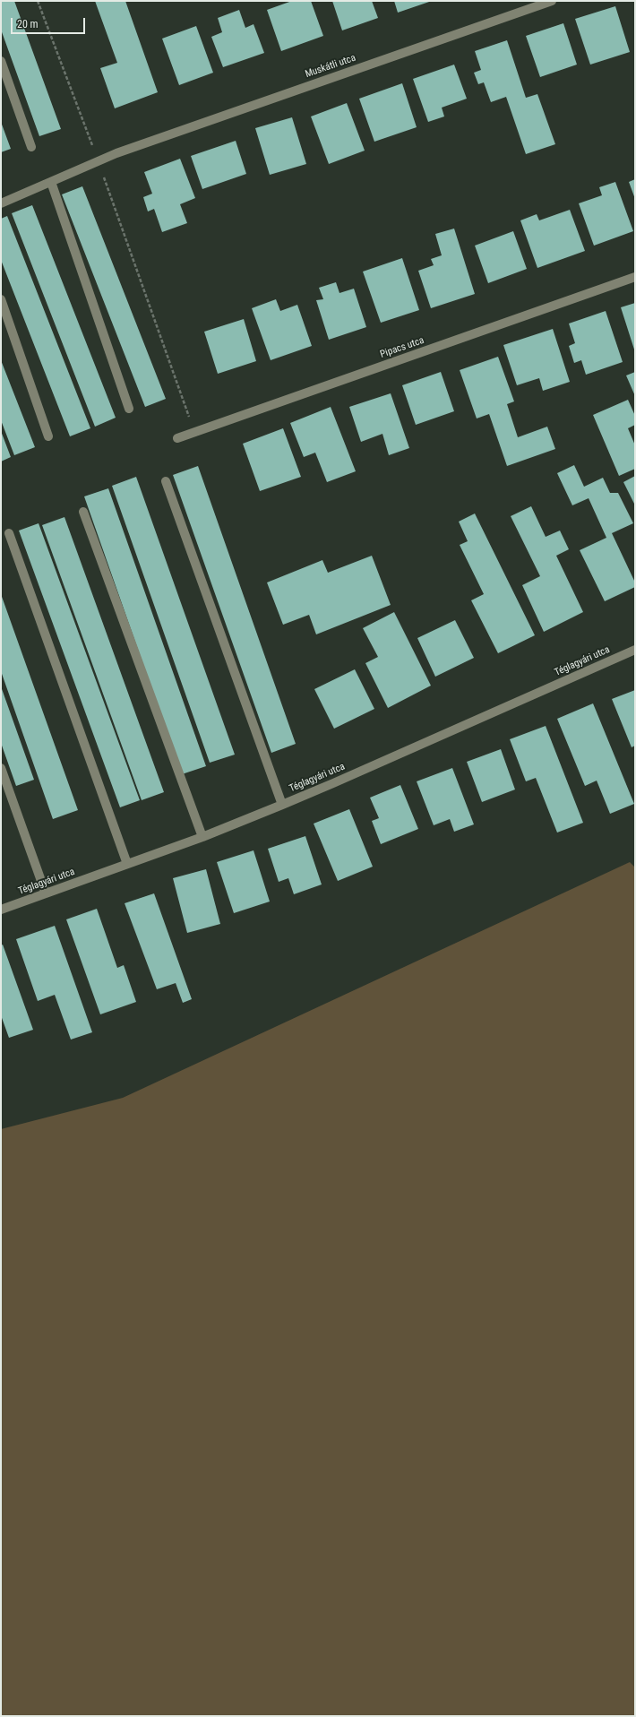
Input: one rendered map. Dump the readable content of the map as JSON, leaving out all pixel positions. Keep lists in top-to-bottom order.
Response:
{
  "streets": {
    "street": ["Muskátli utca", "Pipacs utca", "Téglagyári utca"]
  },
  "scale_bar": "20 m"
}
